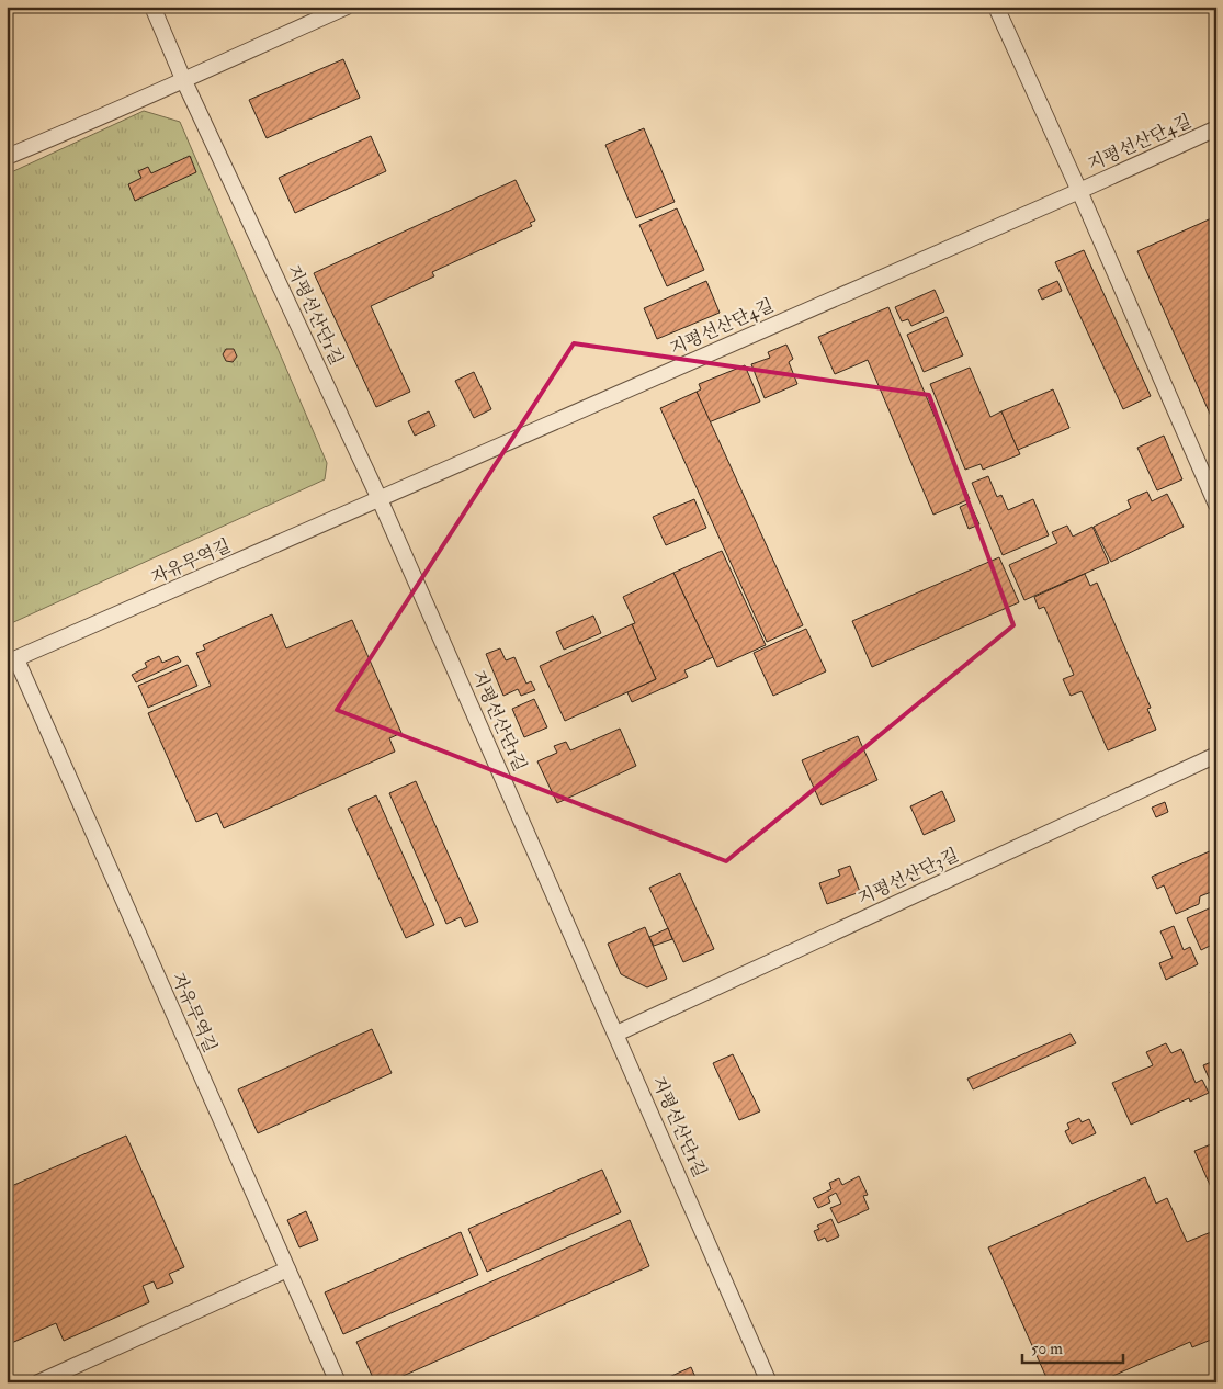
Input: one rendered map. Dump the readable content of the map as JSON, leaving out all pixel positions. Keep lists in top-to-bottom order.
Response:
{
  "streets": {
    "street": [
      "지평선산단4길",
      "지평선산단1길",
      "자유무역길",
      "지평선산단3길"
    ]
  },
  "crossings": [
    ["지평선산단4길", "지평선산단1길"],
    ["지평선산단4길", "자유무역길"],
    ["지평선산단1길", "자유무역길"],
    ["지평선산단1길", "지평선산단3길"]
  ],
  "scale_bar": "50 m"
}
